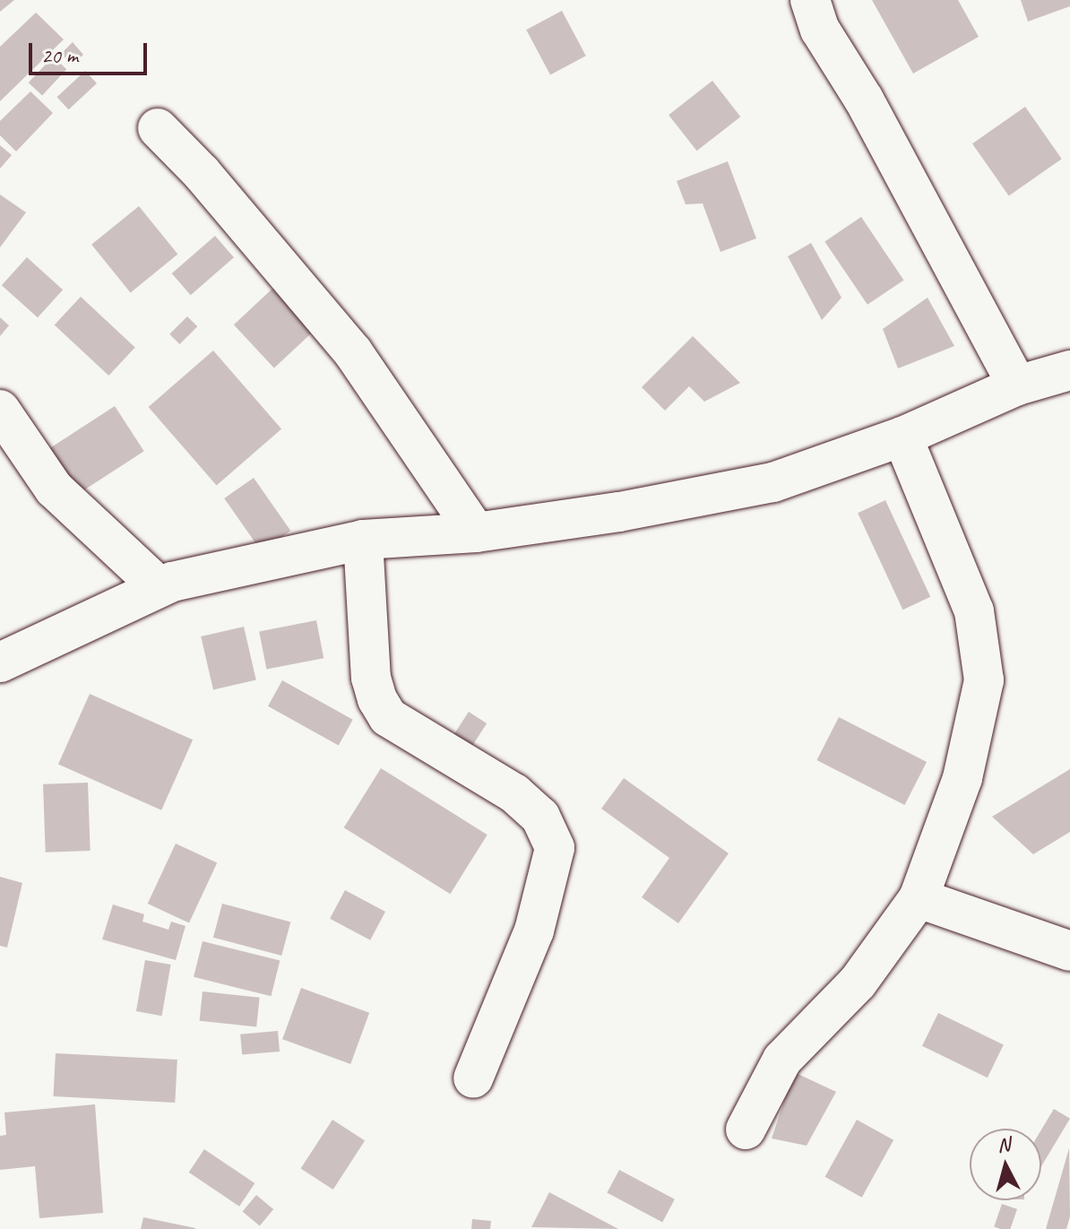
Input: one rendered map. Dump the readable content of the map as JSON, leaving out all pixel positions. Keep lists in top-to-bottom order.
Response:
{
  "scale_bar": "20 m",
  "north": "top"
}
